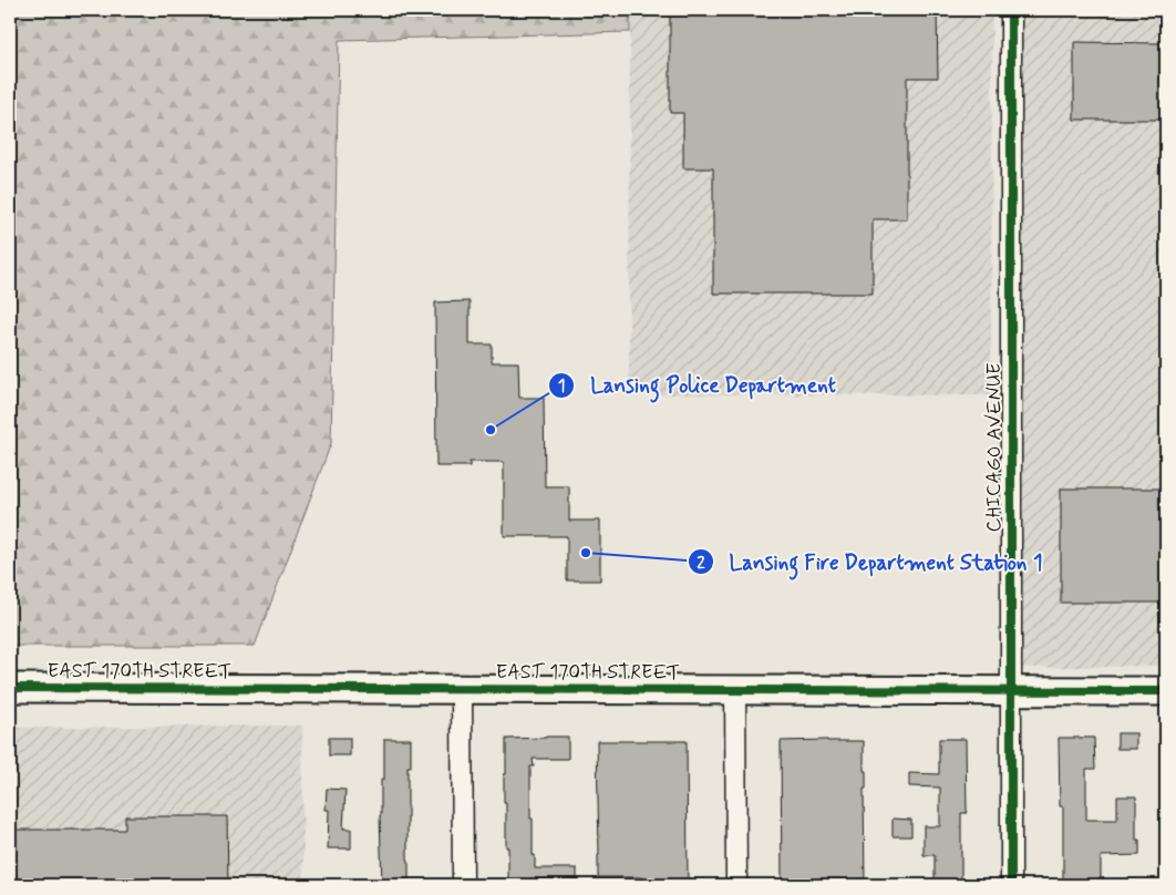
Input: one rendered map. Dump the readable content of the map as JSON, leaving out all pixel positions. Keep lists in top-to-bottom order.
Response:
{
  "streets": {
    "street": ["CHICAGO AVENUE", "EAST 170TH STREET"]
  },
  "crossings": [
    ["CHICAGO AVENUE", "EAST 170TH STREET"]
  ],
  "places": ["Lansing Police Department", "Lansing Fire Department Station 1"]
}
